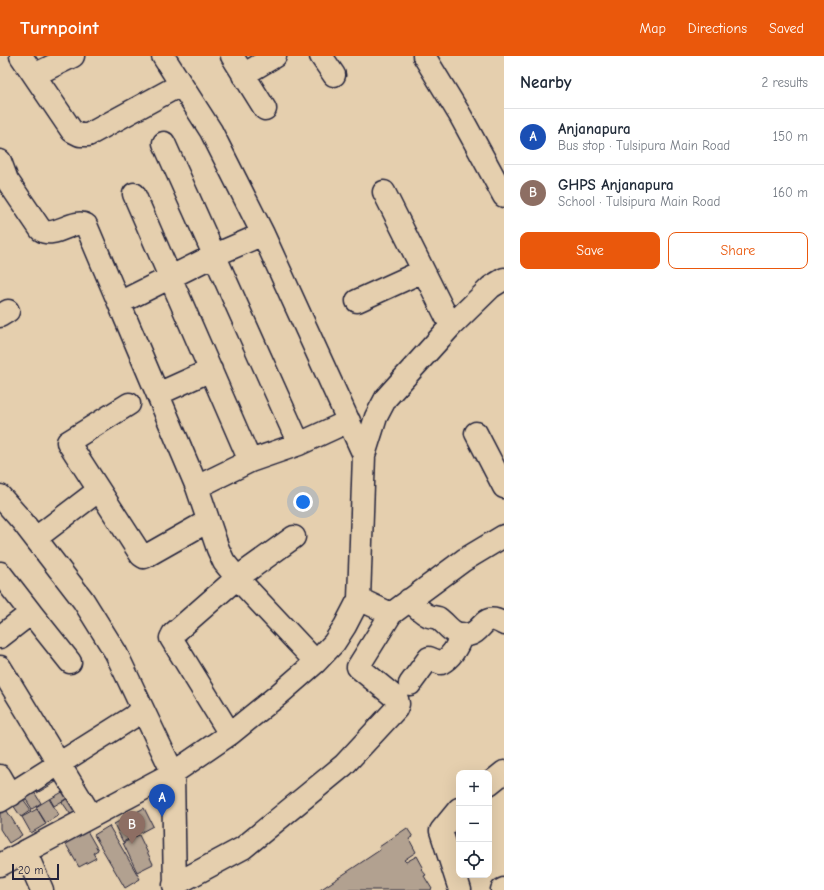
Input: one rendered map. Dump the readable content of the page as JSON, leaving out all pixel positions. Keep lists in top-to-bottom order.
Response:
{
  "scale_bar": "20 m",
  "page": {
    "header": "Turnpoint",
    "nav": ["Map", "Directions", "Saved"],
    "heading": ["Nearby", "2 results"],
    "list": [
      {
        "mark": "A",
        "name": "Anjanapura",
        "note": "Bus stop · Tulsipura Main Road",
        "value": "150 m"
      },
      {
        "mark": "B",
        "name": "GHPS Anjanapura",
        "note": "School · Tulsipura Main Road",
        "value": "160 m"
      }
    ],
    "buttons": ["Save", "Share"],
    "map_buttons": ["+", "−"],
    "pins": ["A", "B"],
    "scale": "20 m"
  }
}
